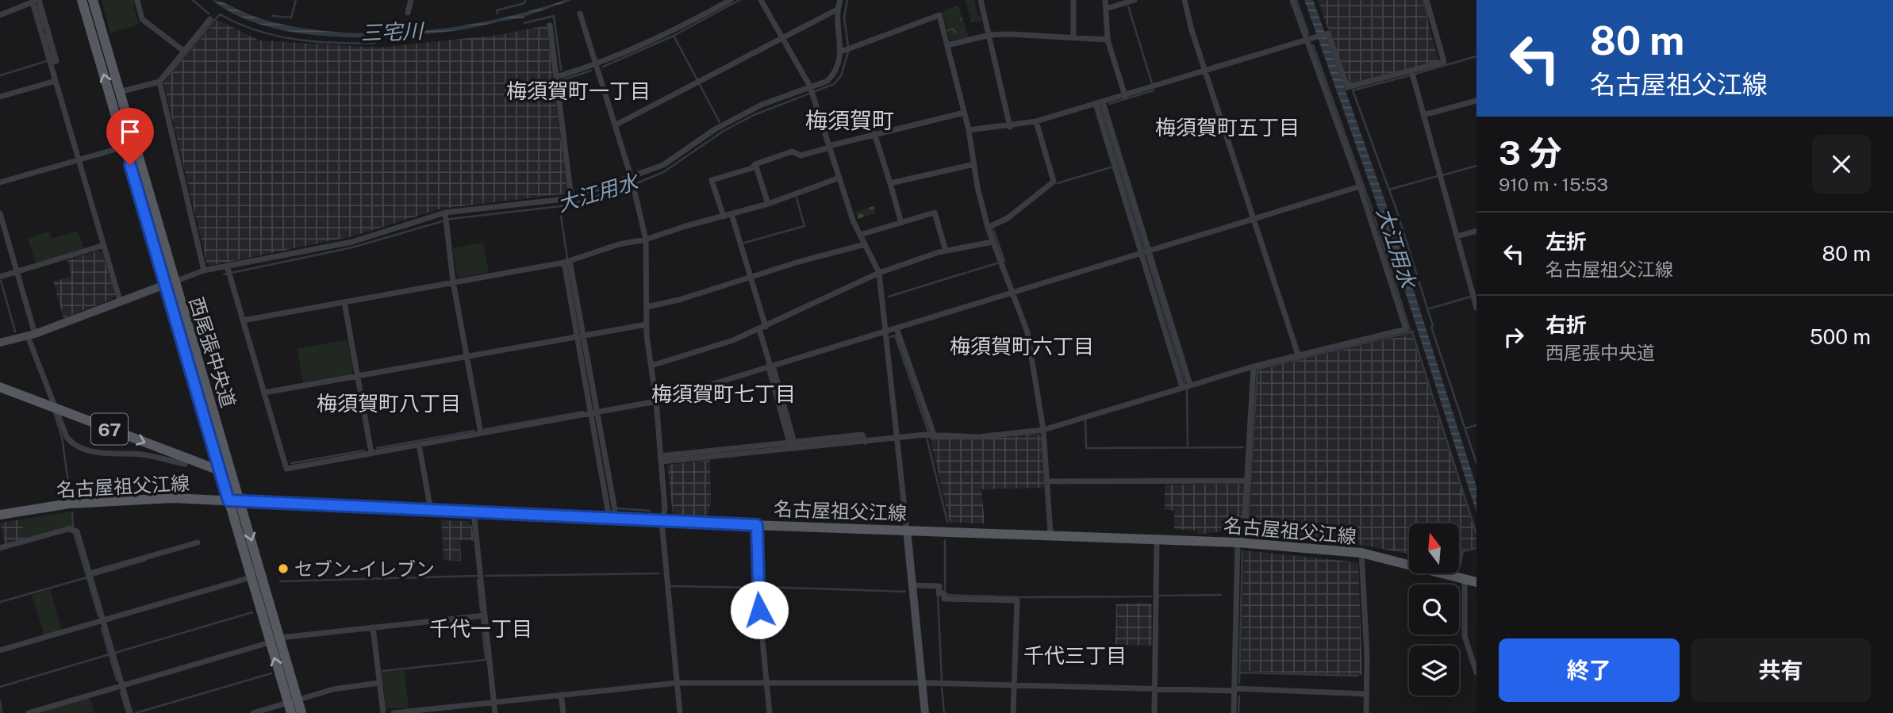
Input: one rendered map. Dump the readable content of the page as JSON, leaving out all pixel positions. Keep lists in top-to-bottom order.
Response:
{
  "streets": {
    "main road": ["西尾張中央道", "67", "名古屋祖父江線"]
  },
  "crossings": [
    ["西尾張中央道", "名古屋祖父江線"]
  ],
  "districts": [
    "梅須賀町一丁目",
    "梅須賀町",
    "梅須賀町五丁目",
    "梅須賀町六丁目",
    "梅須賀町七丁目",
    "梅須賀町八丁目",
    "千代一丁目",
    "千代三丁目"
  ],
  "water": ["三宅川", "大江用水"],
  "places": ["セブン-イレブン"],
  "north": "top",
  "page": {
    "turn": ["80 m", "名古屋祖父江線"],
    "heading": ["3 分", "910 m · 15:53"],
    "list": [
      {
        "name": "左折",
        "note": "名古屋祖父江線",
        "value": "80 m"
      },
      {
        "name": "右折",
        "note": "西尾張中央道",
        "value": "500 m"
      }
    ],
    "buttons": ["終了", "共有"]
  }
}
